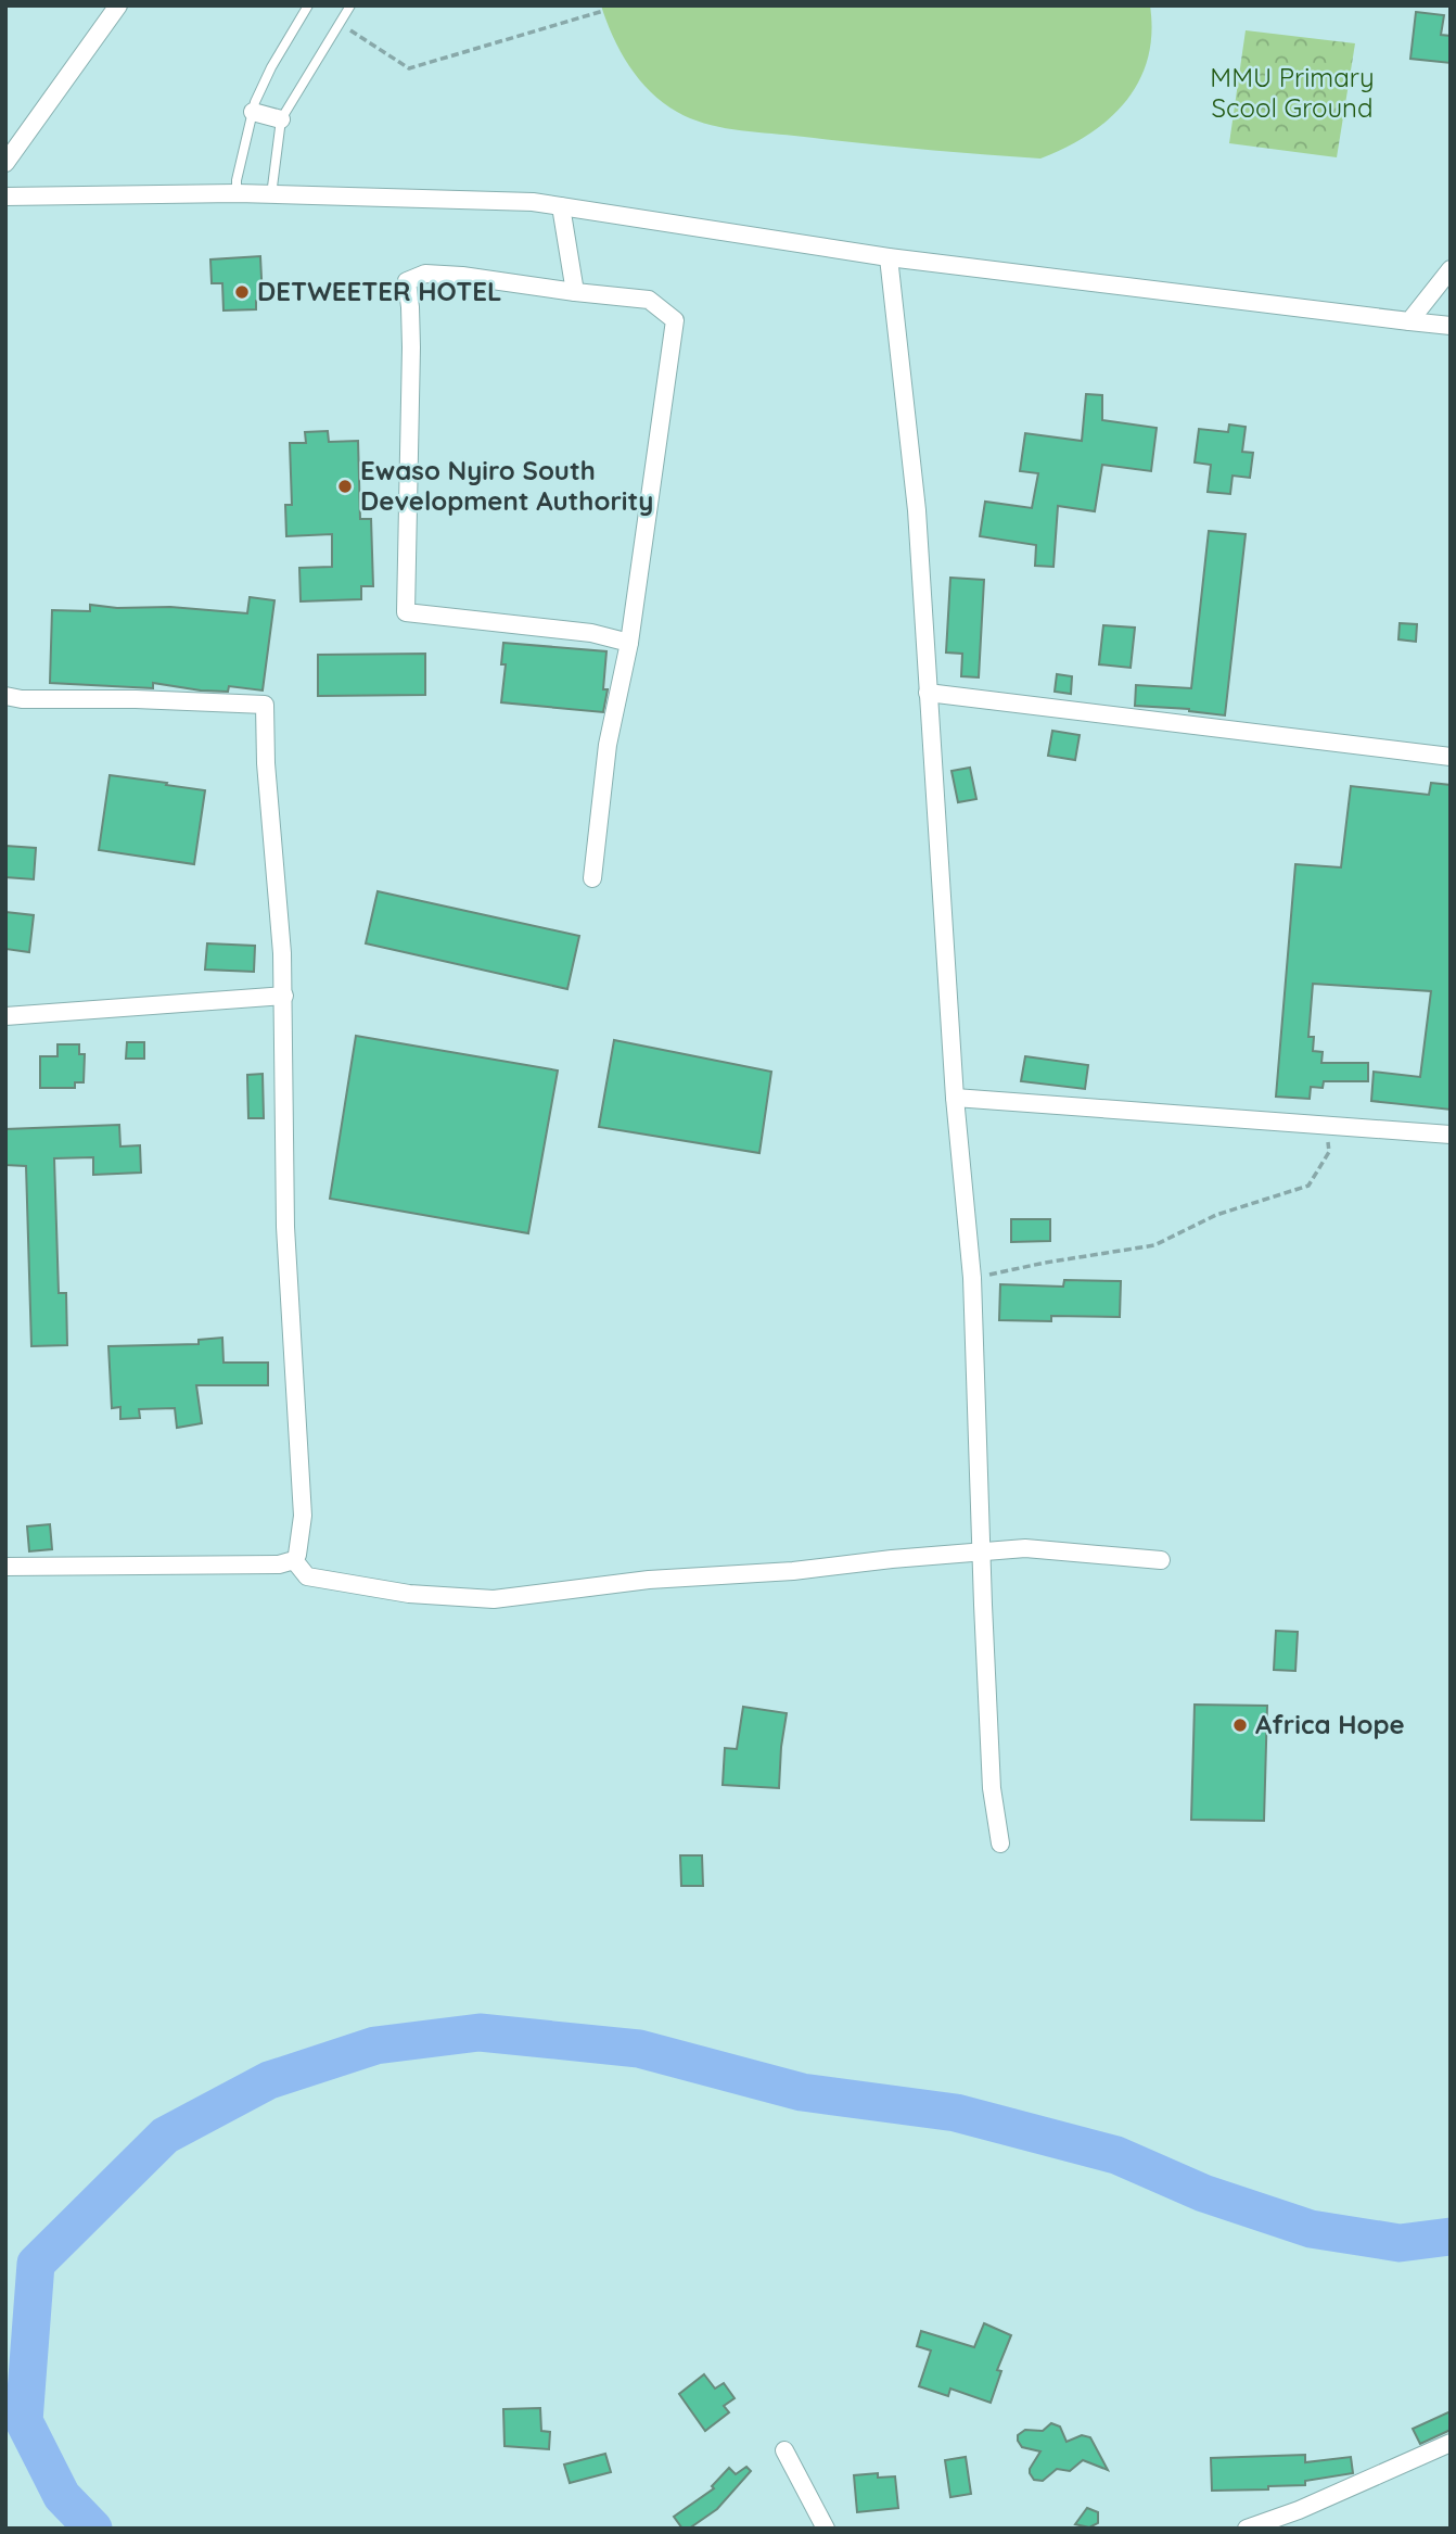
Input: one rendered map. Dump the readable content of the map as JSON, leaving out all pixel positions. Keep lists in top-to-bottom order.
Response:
{
  "parks": ["MMU Primary Scool Ground"],
  "places": ["DETWEETER HOTEL", "Ewaso Nyiro South Development Authority", "Africa Hope"]
}
